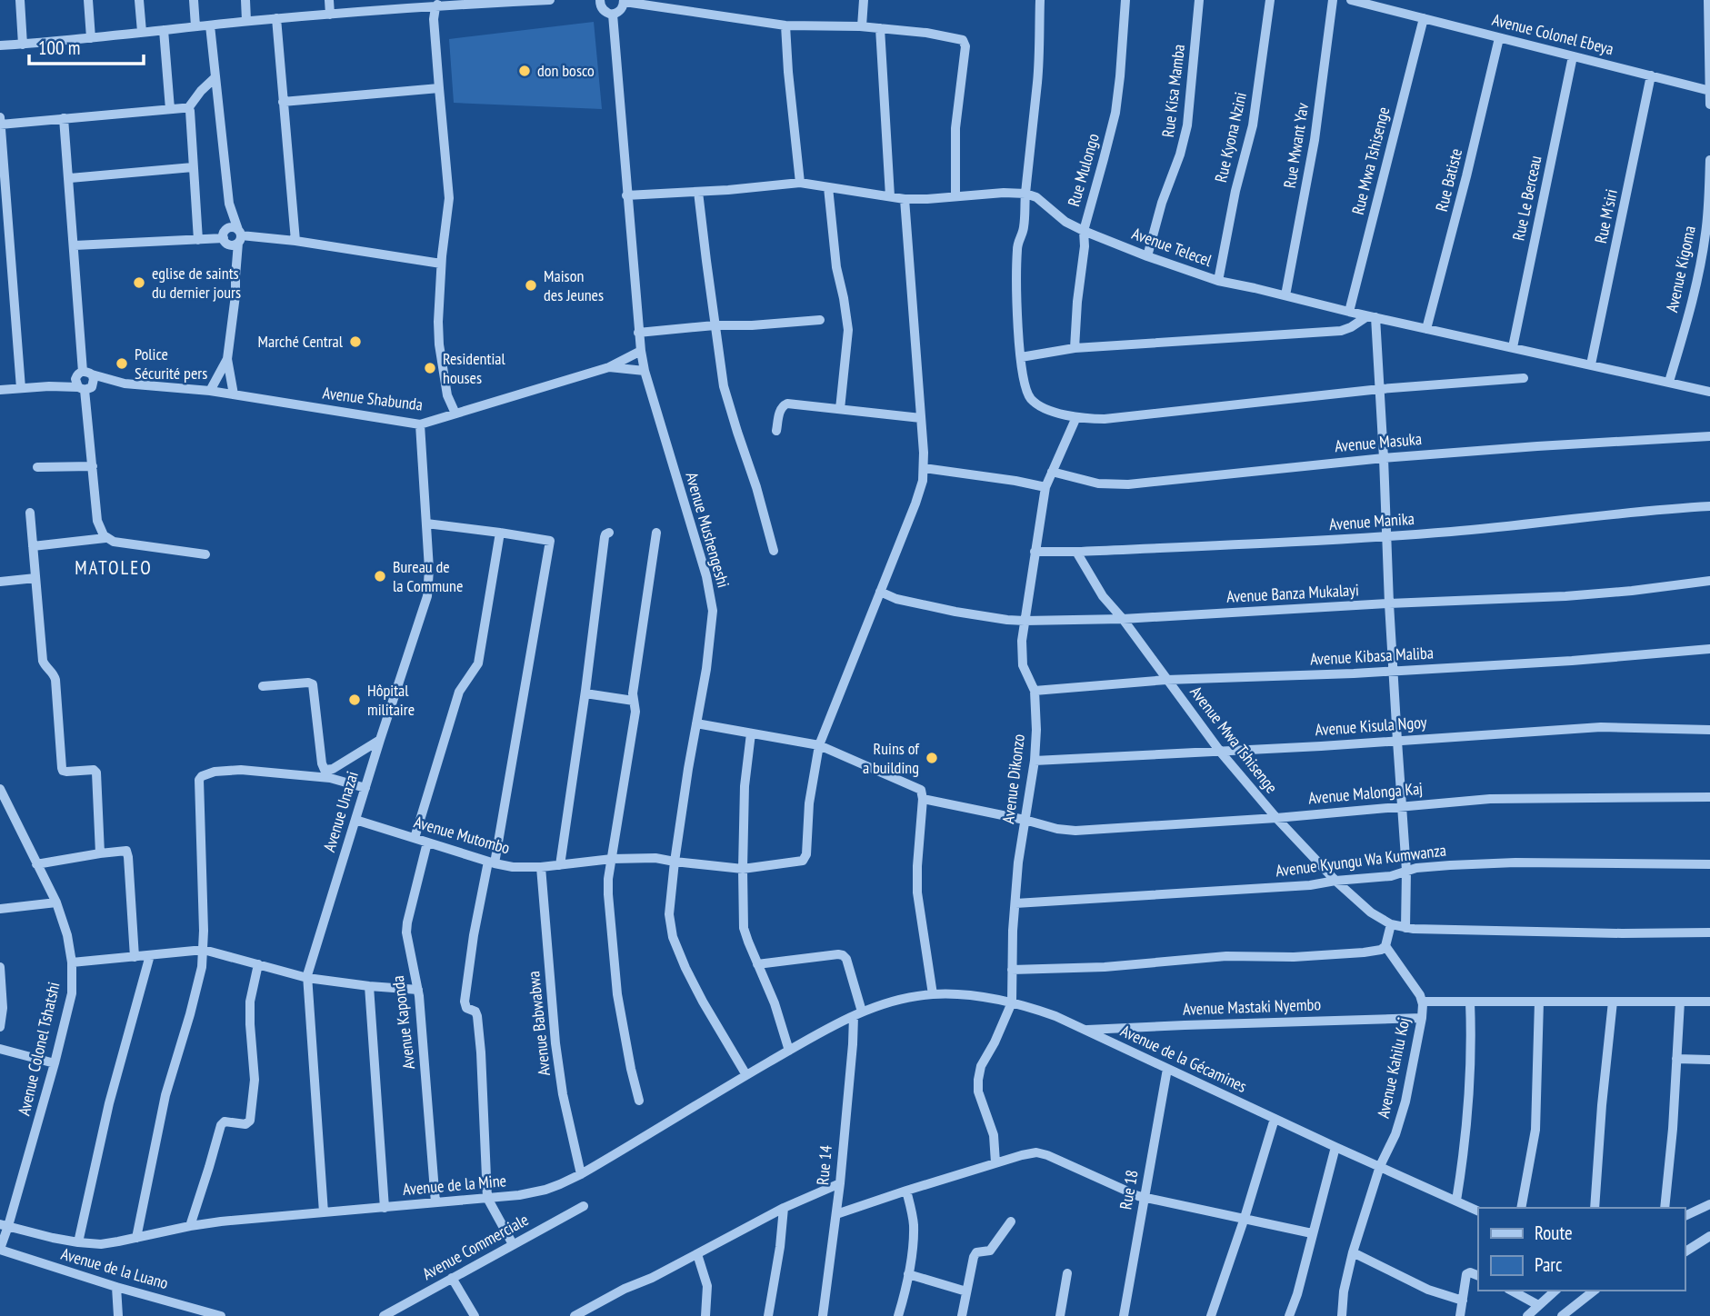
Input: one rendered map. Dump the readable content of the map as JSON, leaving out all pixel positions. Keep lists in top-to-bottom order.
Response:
{
  "streets": {
    "street": [
      "Avenue Colonel Ebeya",
      "Rue Kisa Mamba",
      "Rue Kyona Nzini",
      "Rue Mwant Yav",
      "Rue Mwa Tshisenge",
      "Rue Mulongo",
      "Rue Batiste",
      "Rue Le Berceau",
      "Rue M'siri",
      "Avenue Telecel",
      "Avenue Kigoma",
      "Avenue Shabunda",
      "Avenue Masuka",
      "Avenue Manika",
      "Avenue Mushengeshi",
      "Avenue Banza Mukalayi",
      "Avenue Kibasa Maliba",
      "Avenue Kisula Ngoy",
      "Avenue Mwa Tshisenge",
      "Avenue Dikonzo",
      "Avenue Malonga Kaj",
      "Avenue Unazai",
      "Avenue Mutombo",
      "Avenue Kyungu Wa Kumwanza",
      "Avenue Mastaki Nyembo",
      "Avenue Kaponda",
      "Avenue Babwabwa",
      "Avenue Colonel Tshatshi",
      "Avenue de la Gécamines",
      "Avenue Kahilu Koj",
      "Rue 14",
      "Avenue de la Mine",
      "Rue 18",
      "Avenue Commerciale",
      "Avenue de la Luano"
    ]
  },
  "crossings": [
    ["Avenue Colonel Ebeya", "Rue Mwa Tshisenge"],
    ["Avenue Colonel Ebeya", "Rue Batiste"],
    ["Avenue Colonel Ebeya", "Rue Le Berceau"],
    ["Avenue Colonel Ebeya", "Rue M'siri"],
    ["Rue Kisa Mamba", "Avenue Telecel"],
    ["Rue Kyona Nzini", "Avenue Telecel"],
    ["Rue Mwant Yav", "Avenue Telecel"],
    ["Rue Mwa Tshisenge", "Avenue Telecel"],
    ["Rue Mulongo", "Avenue Telecel"],
    ["Rue Batiste", "Avenue Telecel"],
    ["Rue Le Berceau", "Avenue Telecel"],
    ["Rue M'siri", "Avenue Telecel"],
    ["Avenue Telecel", "Avenue Kigoma"],
    ["Avenue Shabunda", "Avenue Unazai"],
    ["Avenue Masuka", "Avenue Dikonzo"],
    ["Avenue Manika", "Avenue Mwa Tshisenge"],
    ["Avenue Manika", "Avenue Dikonzo"],
    ["Avenue Mushengeshi", "Avenue Mutombo"],
    ["Avenue Mushengeshi", "Avenue de la Mine"],
    ["Avenue Banza Mukalayi", "Avenue Mwa Tshisenge"],
    ["Avenue Banza Mukalayi", "Avenue Dikonzo"],
    ["Avenue Kibasa Maliba", "Avenue Mwa Tshisenge"],
    ["Avenue Kibasa Maliba", "Avenue Dikonzo"],
    ["Avenue Kisula Ngoy", "Avenue Mwa Tshisenge"],
    ["Avenue Kisula Ngoy", "Avenue Dikonzo"],
    ["Avenue Mwa Tshisenge", "Avenue Malonga Kaj"],
    ["Avenue Mwa Tshisenge", "Avenue Kyungu Wa Kumwanza"],
    ["Avenue Dikonzo", "Avenue Malonga Kaj"],
    ["Avenue Dikonzo", "Avenue Kyungu Wa Kumwanza"],
    ["Avenue Dikonzo", "Avenue de la Gécamines"],
    ["Avenue Unazai", "Avenue Mutombo"],
    ["Avenue Unazai", "Avenue de la Mine"],
    ["Avenue Mutombo", "Avenue Kaponda"],
    ["Avenue Mutombo", "Avenue Babwabwa"],
    ["Avenue Mastaki Nyembo", "Avenue de la Gécamines"],
    ["Avenue Mastaki Nyembo", "Avenue Kahilu Koj"],
    ["Avenue Kaponda", "Avenue de la Mine"],
    ["Avenue Babwabwa", "Avenue de la Mine"],
    ["Avenue Colonel Tshatshi", "Avenue de la Mine"],
    ["Avenue Colonel Tshatshi", "Avenue de la Luano"],
    ["Avenue de la Gécamines", "Avenue Kahilu Koj"],
    ["Avenue de la Gécamines", "Rue 14"],
    ["Avenue de la Gécamines", "Avenue de la Mine"],
    ["Avenue de la Gécamines", "Rue 18"],
    ["Rue 14", "Avenue de la Mine"]
  ],
  "districts": ["MATOLEO"],
  "places": [
    "don bosco",
    "eglise de saints du dernier jours",
    "Maison des Jeunes",
    "Marché Central",
    "Police Sécurité pers",
    "Residential houses",
    "Bureau de la Commune",
    "Hôpital militaire",
    "Ruins of a building"
  ],
  "legend": ["Route", "Parc"],
  "scale_bar": "100 m"
}
